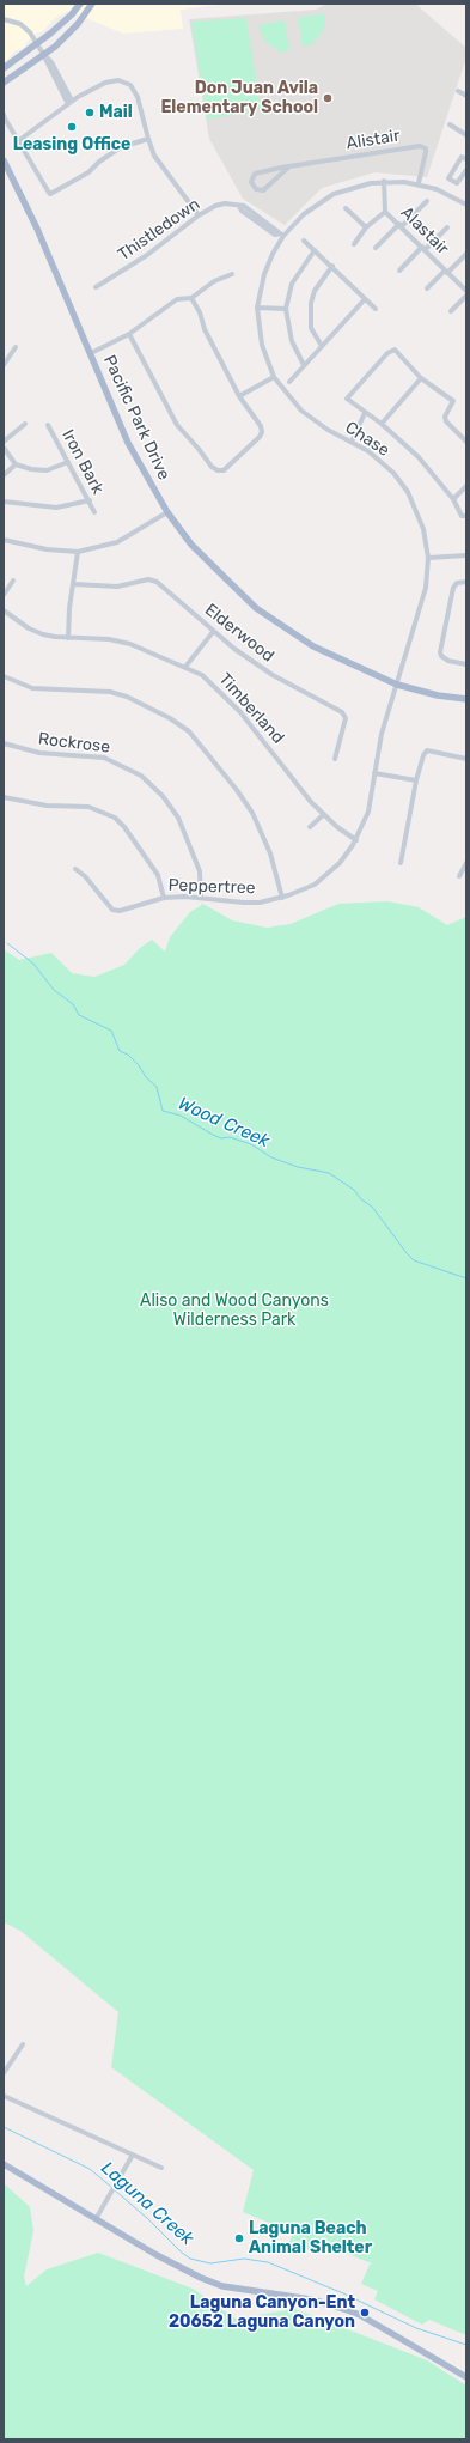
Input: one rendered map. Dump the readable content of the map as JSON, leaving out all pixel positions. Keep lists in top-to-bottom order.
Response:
{
  "streets": {
    "main road": ["Pacific Park Drive"],
    "street": [
      "Alistair",
      "Thistledown",
      "Alastair",
      "Chase",
      "Iron Bark",
      "Elderwood",
      "Timberland",
      "Rockrose",
      "Peppertree"
    ]
  },
  "crossings": [
    ["Alistair", "Chase"],
    ["Thistledown", "Chase"],
    ["Alastair", "Chase"],
    ["Pacific Park Drive", "Chase"],
    ["Pacific Park Drive", "Peppertree"],
    ["Chase", "Peppertree"],
    ["Timberland", "Peppertree"],
    ["Rockrose", "Peppertree"]
  ],
  "water": ["Wood Creek", "Laguna Creek"],
  "parks": ["Aliso and Wood Canyons Wilderness Park"],
  "places": [
    "Don Juan Avila Elementary School",
    "Mail",
    "Leasing Office",
    "Laguna Beach Animal Shelter",
    "Laguna Canyon-Ent 20652 Laguna Canyon"
  ]
}
